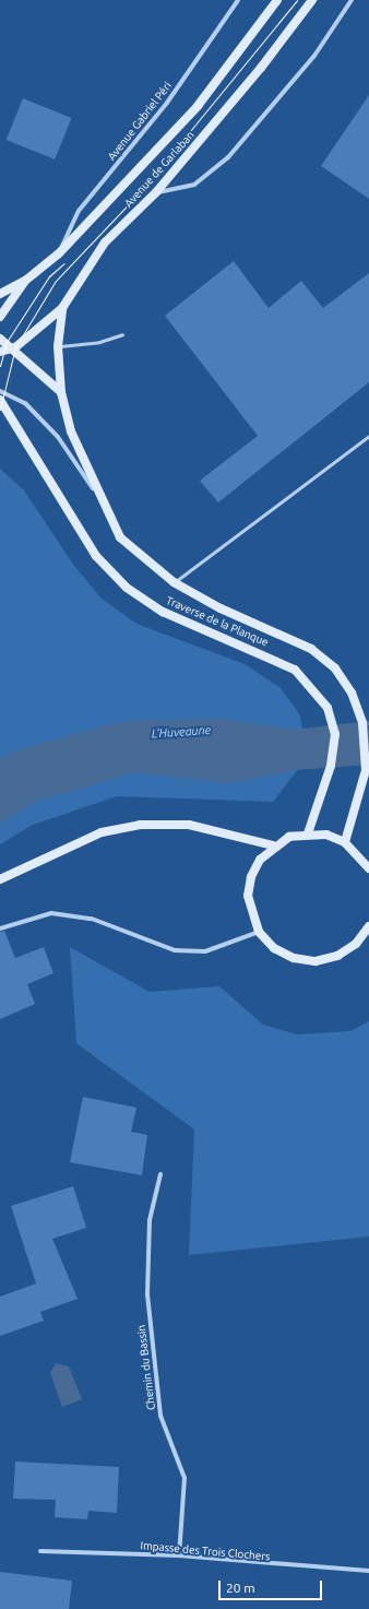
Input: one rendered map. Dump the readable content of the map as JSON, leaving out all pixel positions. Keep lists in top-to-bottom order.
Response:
{
  "streets": {
    "main road": ["Avenue de Garlaban", "Traverse de la Planque"],
    "street": ["Avenue Gabriel Péri", "Chemin du Bassin", "Impasse des Trois Clochers"]
  },
  "crossings": [
    ["Avenue Gabriel Péri", "Avenue de Garlaban"],
    ["Avenue de Garlaban", "Traverse de la Planque"],
    ["Chemin du Bassin", "Impasse des Trois Clochers"]
  ],
  "water": ["L'Huveaune"],
  "scale_bar": "20 m"
}
